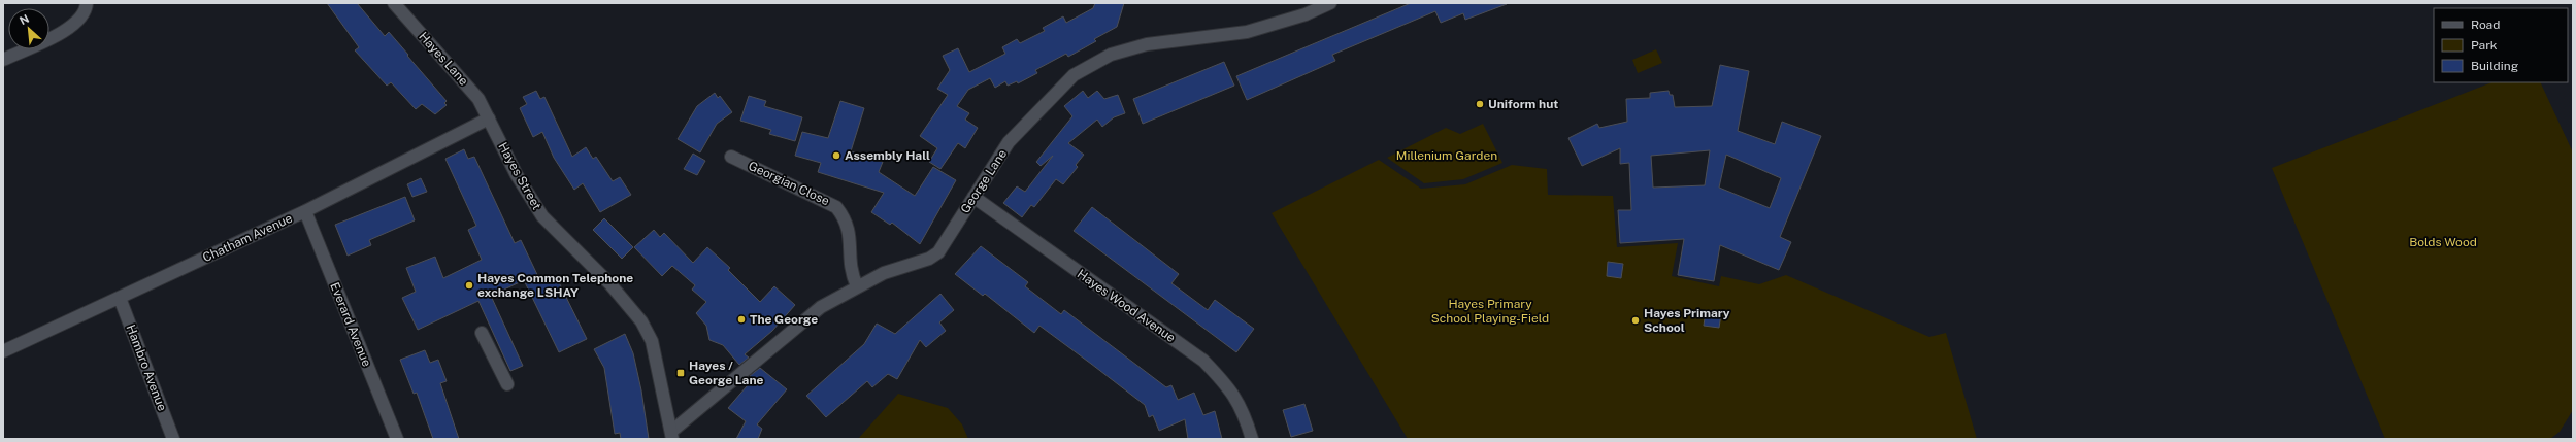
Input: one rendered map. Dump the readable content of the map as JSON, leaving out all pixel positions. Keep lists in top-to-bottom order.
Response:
{
  "streets": {
    "street": [
      "Hayes Lane",
      "Hayes Street",
      "George Lane",
      "Georgian Close",
      "Chatham Avenue",
      "Hayes Wood Avenue",
      "Everard Avenue",
      "Hambro Avenue"
    ]
  },
  "crossings": [
    ["Hayes Lane", "Hayes Street"],
    ["Hayes Lane", "Chatham Avenue"],
    ["Hayes Street", "George Lane"],
    ["Hayes Street", "Chatham Avenue"],
    ["George Lane", "Georgian Close"],
    ["George Lane", "Hayes Wood Avenue"],
    ["Chatham Avenue", "Everard Avenue"],
    ["Chatham Avenue", "Hambro Avenue"]
  ],
  "parks": ["Millenium Garden", "Bolds Wood", "Hayes Primary School Playing-Field"],
  "places": {
    "other": [
      "Uniform hut",
      "Assembly Hall",
      "Hayes Common Telephone exchange LSHAY",
      "The George",
      "Hayes Primary School"
    ],
    "transit": ["Hayes / George Lane"]
  },
  "legend": ["Road", "Park", "Building"],
  "north": "top left"
}
